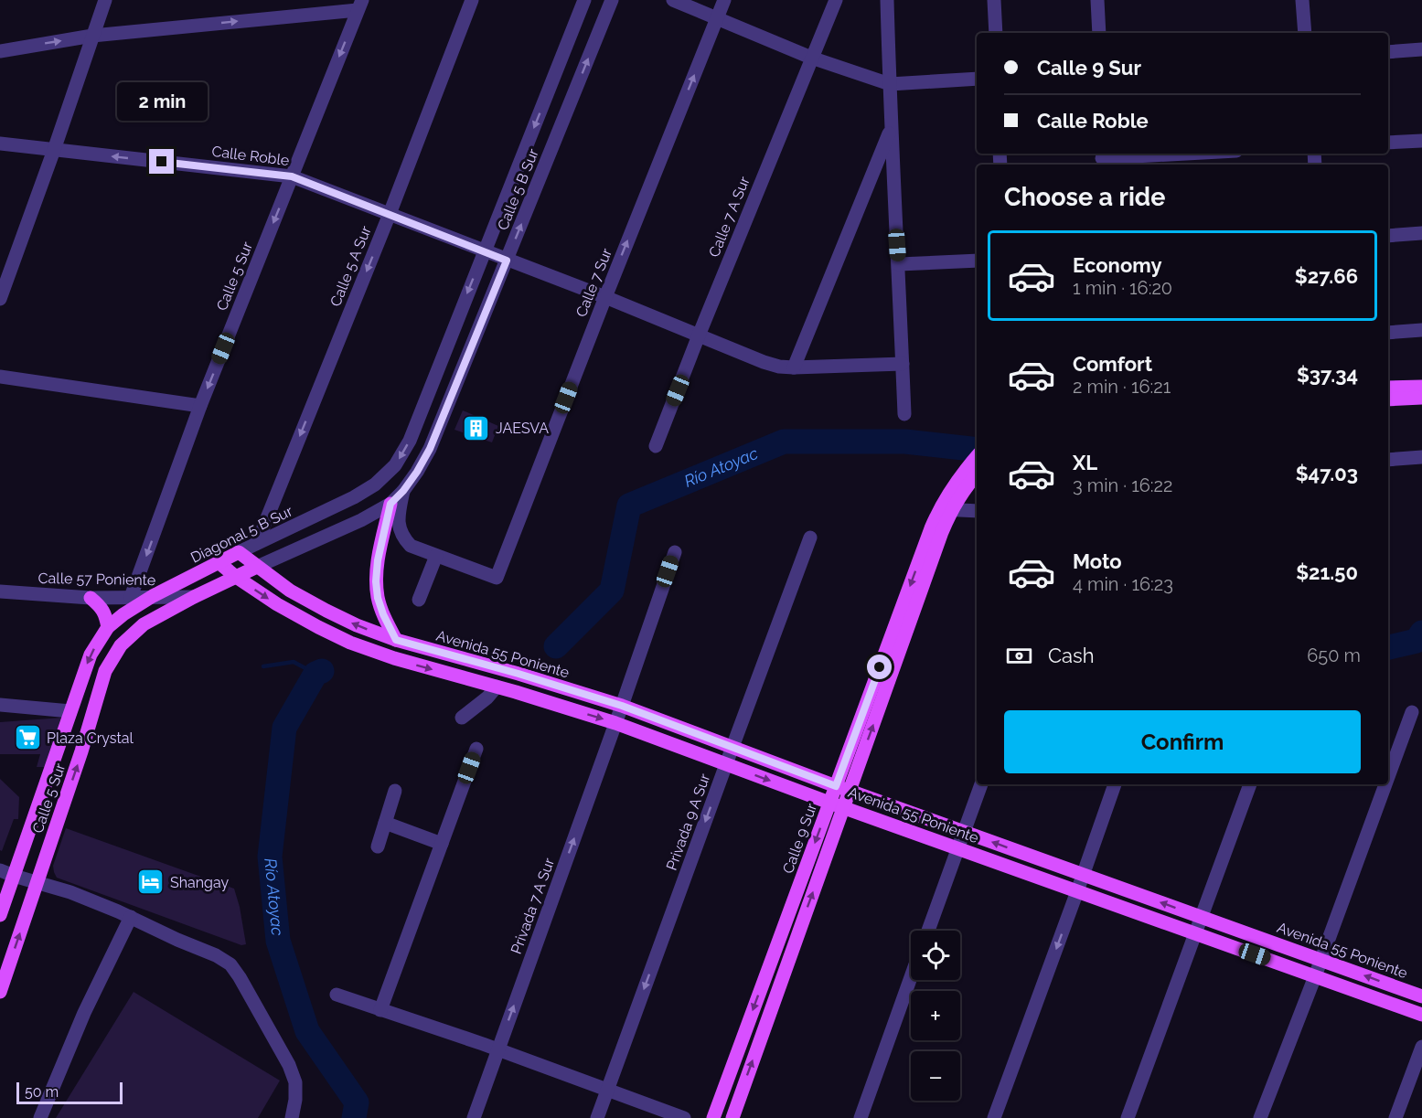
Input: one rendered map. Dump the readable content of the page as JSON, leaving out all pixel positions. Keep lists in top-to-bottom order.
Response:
{
  "streets": {
    "main road": [
      "Calle 5 Sur",
      "Diagonal 5 B Sur",
      "Avenida 55 Poniente",
      "Calle 9 Sur"
    ],
    "street": [
      "Calle Roble",
      "Calle 5 B Sur",
      "Calle 7 A Sur",
      "Calle 5 A Sur",
      "Calle 7 Sur",
      "Calle 57 Poniente",
      "Privada 9 A Sur",
      "Privada 7 A Sur"
    ]
  },
  "crossings": [
    ["Calle Roble", "Calle 5 B Sur"],
    ["Calle Roble", "Calle 7 A Sur"],
    ["Calle Roble", "Calle 5 A Sur"],
    ["Calle Roble", "Calle 5 Sur"],
    ["Calle Roble", "Calle 7 Sur"],
    ["Calle 5 B Sur", "Diagonal 5 B Sur"],
    ["Calle 5 A Sur", "Diagonal 5 B Sur"],
    ["Calle 5 Sur", "Diagonal 5 B Sur"],
    ["Calle 5 Sur", "Calle 57 Poniente"],
    ["Diagonal 5 B Sur", "Calle 57 Poniente"],
    ["Diagonal 5 B Sur", "Avenida 55 Poniente"],
    ["Avenida 55 Poniente", "Privada 9 A Sur"],
    ["Avenida 55 Poniente", "Calle 9 Sur"],
    ["Avenida 55 Poniente", "Privada 7 A Sur"]
  ],
  "one_way": ["Calle 5 A Sur", "Calle 7 Sur", "Privada 9 A Sur"],
  "water": ["Río Atoyac"],
  "places": {
    "building": ["JAESVA"],
    "supermarket": ["Plaza Crystal"],
    "hotel": ["Shangay"]
  },
  "scale_bar": "50 m",
  "page": {
    "banner": ["Calle 9 Sur", "Calle Roble"],
    "bubble": "2 min",
    "heading": "Choose a ride",
    "list": [
      {
        "name": "Economy",
        "note": "1 min · 16:20",
        "value": "$27.66"
      },
      {
        "name": "Comfort",
        "note": "2 min · 16:21",
        "value": "$37.34"
      },
      {
        "name": "XL",
        "note": "3 min · 16:22",
        "value": "$47.03"
      },
      {
        "name": "Moto",
        "note": "4 min · 16:23",
        "value": "$21.50"
      }
    ],
    "pay": ["Cash", "650 m"],
    "buttons": "Confirm",
    "map_buttons": ["+", "−"],
    "scale": "50 m"
  }
}
